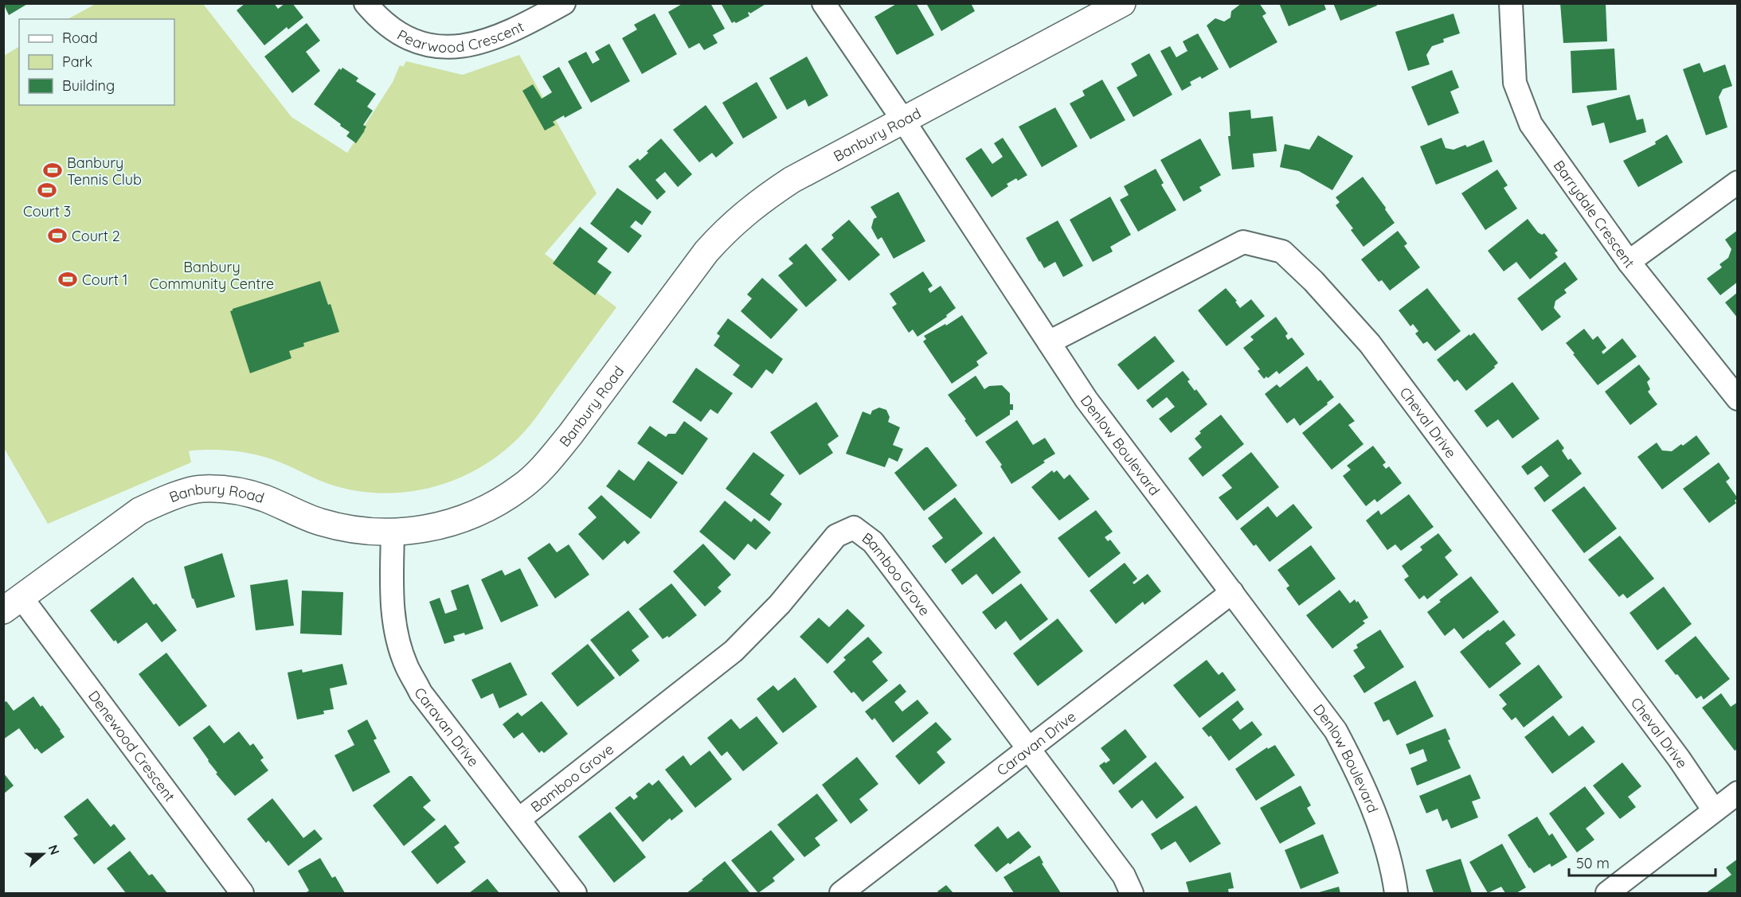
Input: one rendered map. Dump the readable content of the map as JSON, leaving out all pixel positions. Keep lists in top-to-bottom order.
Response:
{
  "streets": {
    "street": [
      "Pearwood Crescent",
      "Banbury Road",
      "Barrydale Crescent",
      "Cheval Drive",
      "Denlow Boulevard",
      "Bamboo Grove",
      "Caravan Drive",
      "Denewood Crescent"
    ]
  },
  "crossings": [
    ["Banbury Road", "Denlow Boulevard"],
    ["Banbury Road", "Caravan Drive"],
    ["Banbury Road", "Denewood Crescent"],
    ["Cheval Drive", "Denlow Boulevard"],
    ["Denlow Boulevard", "Caravan Drive"],
    ["Bamboo Grove", "Caravan Drive"]
  ],
  "parks": ["Banbury Community Centre"],
  "places": {
    "sports": [
      "Banbury Tennis Club",
      "Court 3",
      "Court 2",
      "Court 1"
    ]
  },
  "legend": ["Road", "Park", "Building"],
  "scale_bar": "50 m",
  "north": "right"
}
